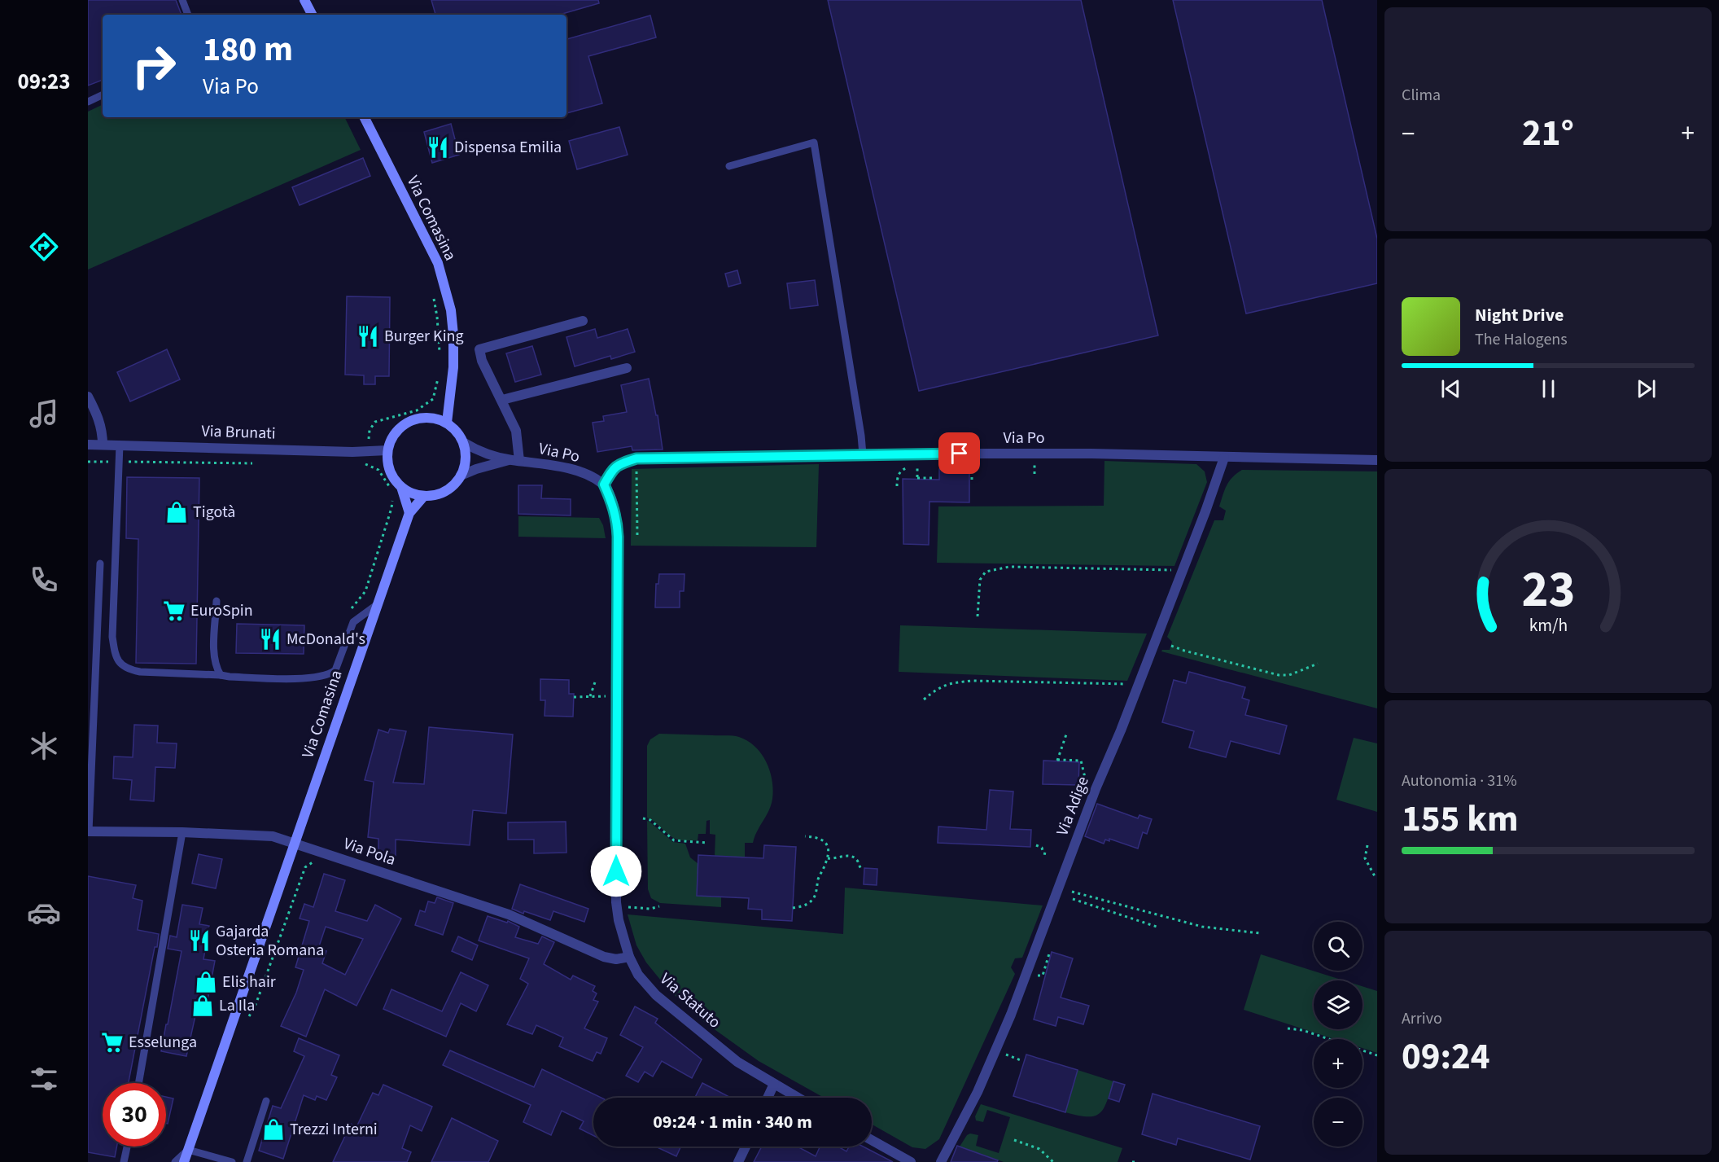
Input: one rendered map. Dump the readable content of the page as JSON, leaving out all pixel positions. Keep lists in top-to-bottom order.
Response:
{
  "streets": {
    "main road": ["Via Comasina"],
    "street": [
      "Via Brunati",
      "Via Po",
      "Via Adige",
      "Via Pola",
      "Via Statuto"
    ]
  },
  "crossings": [
    ["Via Comasina", "Via Brunati"],
    ["Via Comasina", "Via Po"],
    ["Via Comasina", "Via Pola"],
    ["Via Brunati", "Via Po"],
    ["Via Po", "Via Adige"],
    ["Via Po", "Via Statuto"],
    ["Via Pola", "Via Statuto"]
  ],
  "places": {
    "restaurant": [
      "Dispensa Emilia",
      "Burger King",
      "McDonald's",
      "Gajarda Osteria Romana"
    ],
    "shop": [
      "Tigotà",
      "Elis hair",
      "La Ila",
      "Trezzi Interni"
    ],
    "supermarket": ["EuroSpin", "Esselunga"]
  },
  "page": {
    "tabs": "09:23",
    "tile": [
      "Clima",
      ["Autonomia · 31%", "155 km"],
      ["Arrivo", "09:24"]
    ],
    "turn": ["180 m", "Via Po"],
    "heat": ["−", "21°", "+"],
    "song": ["Night Drive", "The Halogens"],
    "map_buttons": ["+", "−"],
    "limit": "30",
    "trip": "09:24 · 1 min · 340 m",
    "gauge": ["23", "km/h"]
  }
}
